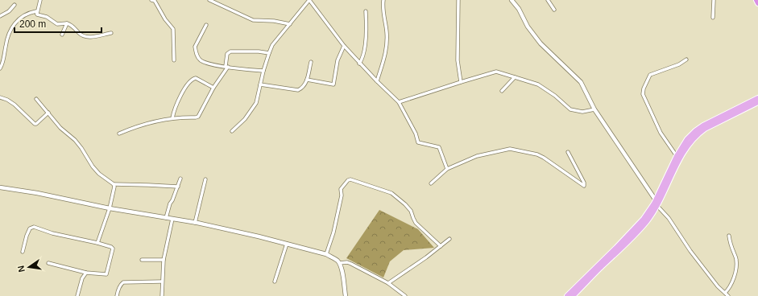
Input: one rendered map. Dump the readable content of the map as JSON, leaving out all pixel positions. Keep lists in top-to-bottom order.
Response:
{
  "scale_bar": "200 m",
  "north": "left"
}
